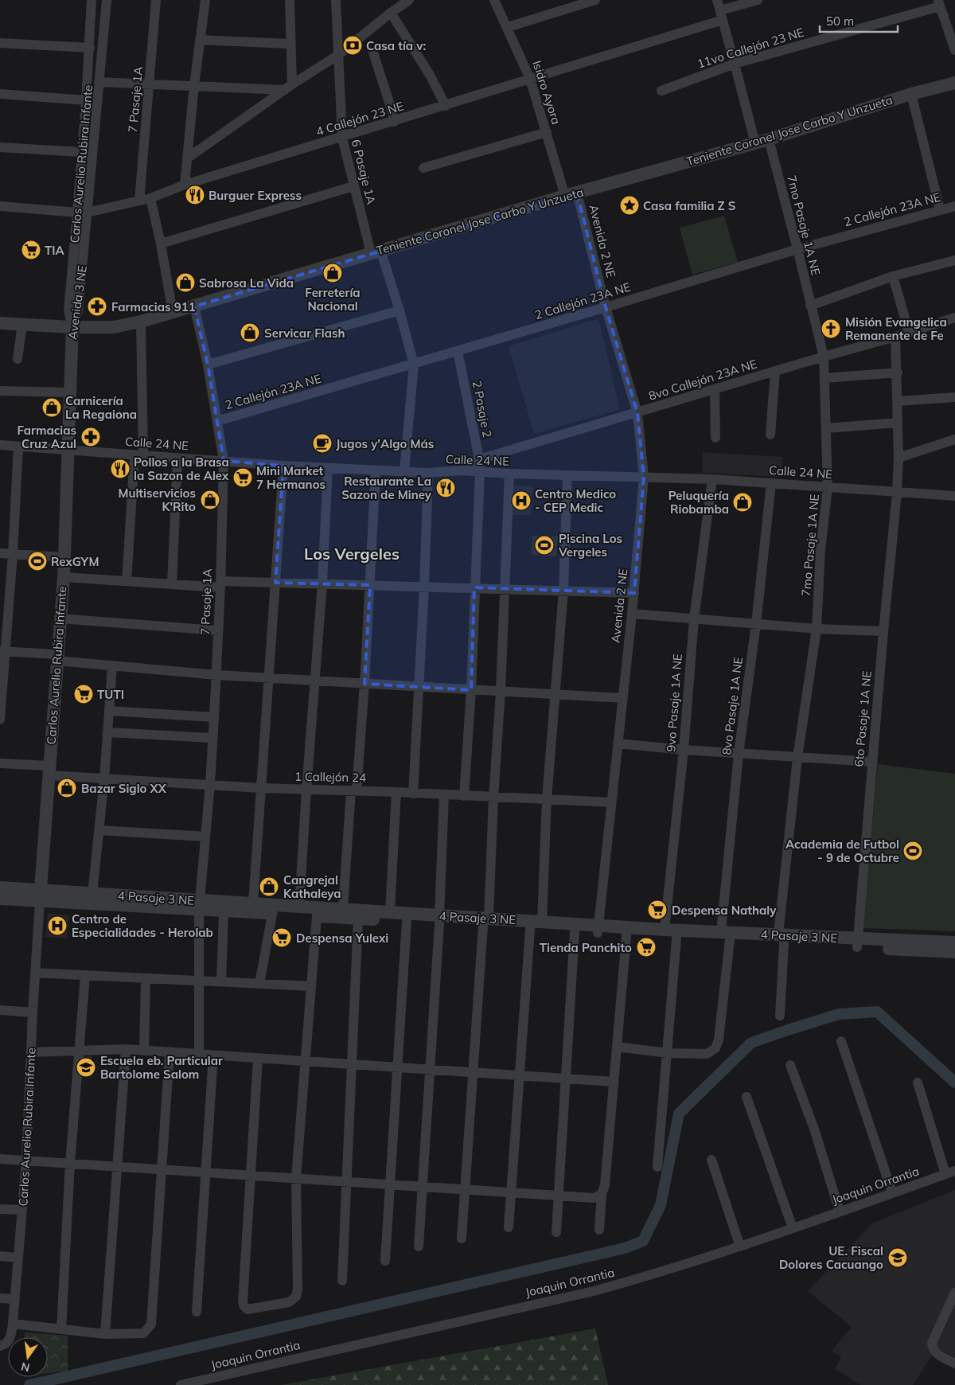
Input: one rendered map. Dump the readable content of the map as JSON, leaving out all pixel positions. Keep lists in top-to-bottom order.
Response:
{
  "streets": {
    "street": [
      "11vo Callejón 23 NE",
      "Isidro Ayora",
      "7 Pasaje 1A",
      "4 Callejón 23 NE",
      "Teniente Coronel Jose Carbo Y Unzueta",
      "Carlos Aurelio Rubira Infante",
      "6 Pasaje 1A",
      "2 Callejón 23A NE",
      "7mo Pasaje 1A NE",
      "Avenida 2 NE",
      "Avenida 3 NE",
      "8vo Callejón 23A NE",
      "2 Pasaje 2",
      "Calle 24 NE",
      "9vo Pasaje 1A NE",
      "8vo Pasaje 1A NE",
      "6to Pasaje 1A NE",
      "1 Callejón 24",
      "4 Pasaje 3 NE",
      "Joaquin Orrantia"
    ]
  },
  "crossings": [
    ["Isidro Ayora", "4 Callejón 23 NE"],
    ["Isidro Ayora", "Teniente Coronel Jose Carbo Y Unzueta"],
    ["Isidro Ayora", "Avenida 2 NE"],
    ["7 Pasaje 1A", "4 Callejón 23 NE"],
    ["7 Pasaje 1A", "Teniente Coronel Jose Carbo Y Unzueta"],
    ["7 Pasaje 1A", "2 Callejón 23A NE"],
    ["7 Pasaje 1A", "Calle 24 NE"],
    ["7 Pasaje 1A", "1 Callejón 24"],
    ["7 Pasaje 1A", "4 Pasaje 3 NE"],
    ["4 Callejón 23 NE", "Carlos Aurelio Rubira Infante"],
    ["4 Callejón 23 NE", "6 Pasaje 1A"],
    ["4 Callejón 23 NE", "Avenida 3 NE"],
    ["Teniente Coronel Jose Carbo Y Unzueta", "6 Pasaje 1A"],
    ["Teniente Coronel Jose Carbo Y Unzueta", "7mo Pasaje 1A NE"],
    ["Teniente Coronel Jose Carbo Y Unzueta", "Avenida 2 NE"],
    ["Teniente Coronel Jose Carbo Y Unzueta", "Avenida 3 NE"],
    ["Carlos Aurelio Rubira Infante", "Avenida 3 NE"],
    ["Carlos Aurelio Rubira Infante", "Calle 24 NE"],
    ["Carlos Aurelio Rubira Infante", "1 Callejón 24"],
    ["Carlos Aurelio Rubira Infante", "4 Pasaje 3 NE"],
    ["6 Pasaje 1A", "2 Callejón 23A NE"],
    ["6 Pasaje 1A", "Calle 24 NE"],
    ["2 Callejón 23A NE", "7mo Pasaje 1A NE"],
    ["2 Callejón 23A NE", "Avenida 2 NE"],
    ["2 Callejón 23A NE", "2 Pasaje 2"],
    ["7mo Pasaje 1A NE", "8vo Callejón 23A NE"],
    ["7mo Pasaje 1A NE", "Calle 24 NE"],
    ["7mo Pasaje 1A NE", "4 Pasaje 3 NE"],
    ["Avenida 2 NE", "8vo Callejón 23A NE"],
    ["Avenida 2 NE", "Calle 24 NE"],
    ["Avenida 2 NE", "1 Callejón 24"],
    ["Avenida 2 NE", "4 Pasaje 3 NE"],
    ["8vo Callejón 23A NE", "2 Pasaje 2"],
    ["8vo Callejón 23A NE", "Calle 24 NE"],
    ["8vo Callejón 23A NE", "6to Pasaje 1A NE"],
    ["2 Pasaje 2", "Calle 24 NE"],
    ["2 Pasaje 2", "1 Callejón 24"],
    ["Calle 24 NE", "9vo Pasaje 1A NE"],
    ["Calle 24 NE", "8vo Pasaje 1A NE"],
    ["Calle 24 NE", "6to Pasaje 1A NE"],
    ["9vo Pasaje 1A NE", "4 Pasaje 3 NE"],
    ["8vo Pasaje 1A NE", "4 Pasaje 3 NE"],
    ["6to Pasaje 1A NE", "4 Pasaje 3 NE"]
  ],
  "districts": ["Los Vergeles"],
  "places": {
    "bank": ["Casa tía v:"],
    "restaurant": ["Burguer Express", "Pollos a la Brasa la Sazon de Alex", "Restaurante La Sazon de Miney"],
    "place": ["Casa familia Z S"],
    "supermarket": [
      "TIA",
      "Mini Market 7 Hermanos",
      "TUTI",
      "Despensa Nathaly",
      "Despensa Yulexi",
      "Tienda Panchito"
    ],
    "shop": [
      "Ferretería Nacional",
      "Sabrosa La Vida",
      "Servicar Flash",
      "Carnicería La Regaiona",
      "Multiservicios K'Rito",
      "Peluquería Riobamba",
      "Bazar Siglo XX",
      "Cangrejal Kathaleya"
    ],
    "pharmacy": ["Farmacias 911", "Farmacias Cruz Azul"],
    "church": ["Misión Evangelica Remanente de Fe"],
    "cafe": ["Jugos y'Algo Más"],
    "hospital": ["Centro Medico - CEP Medic", "Centro de Especialidades - Herolab"],
    "sports": ["Piscina Los Vergeles", "RexGYM", "Academia de Futbol - 9 de Octubre"],
    "school or university": ["Escuela eb. Particular Bartolome Salom", "UE. Fiscal Dolores Cacuango"]
  },
  "scale_bar": "50 m",
  "north": "bottom"
}
